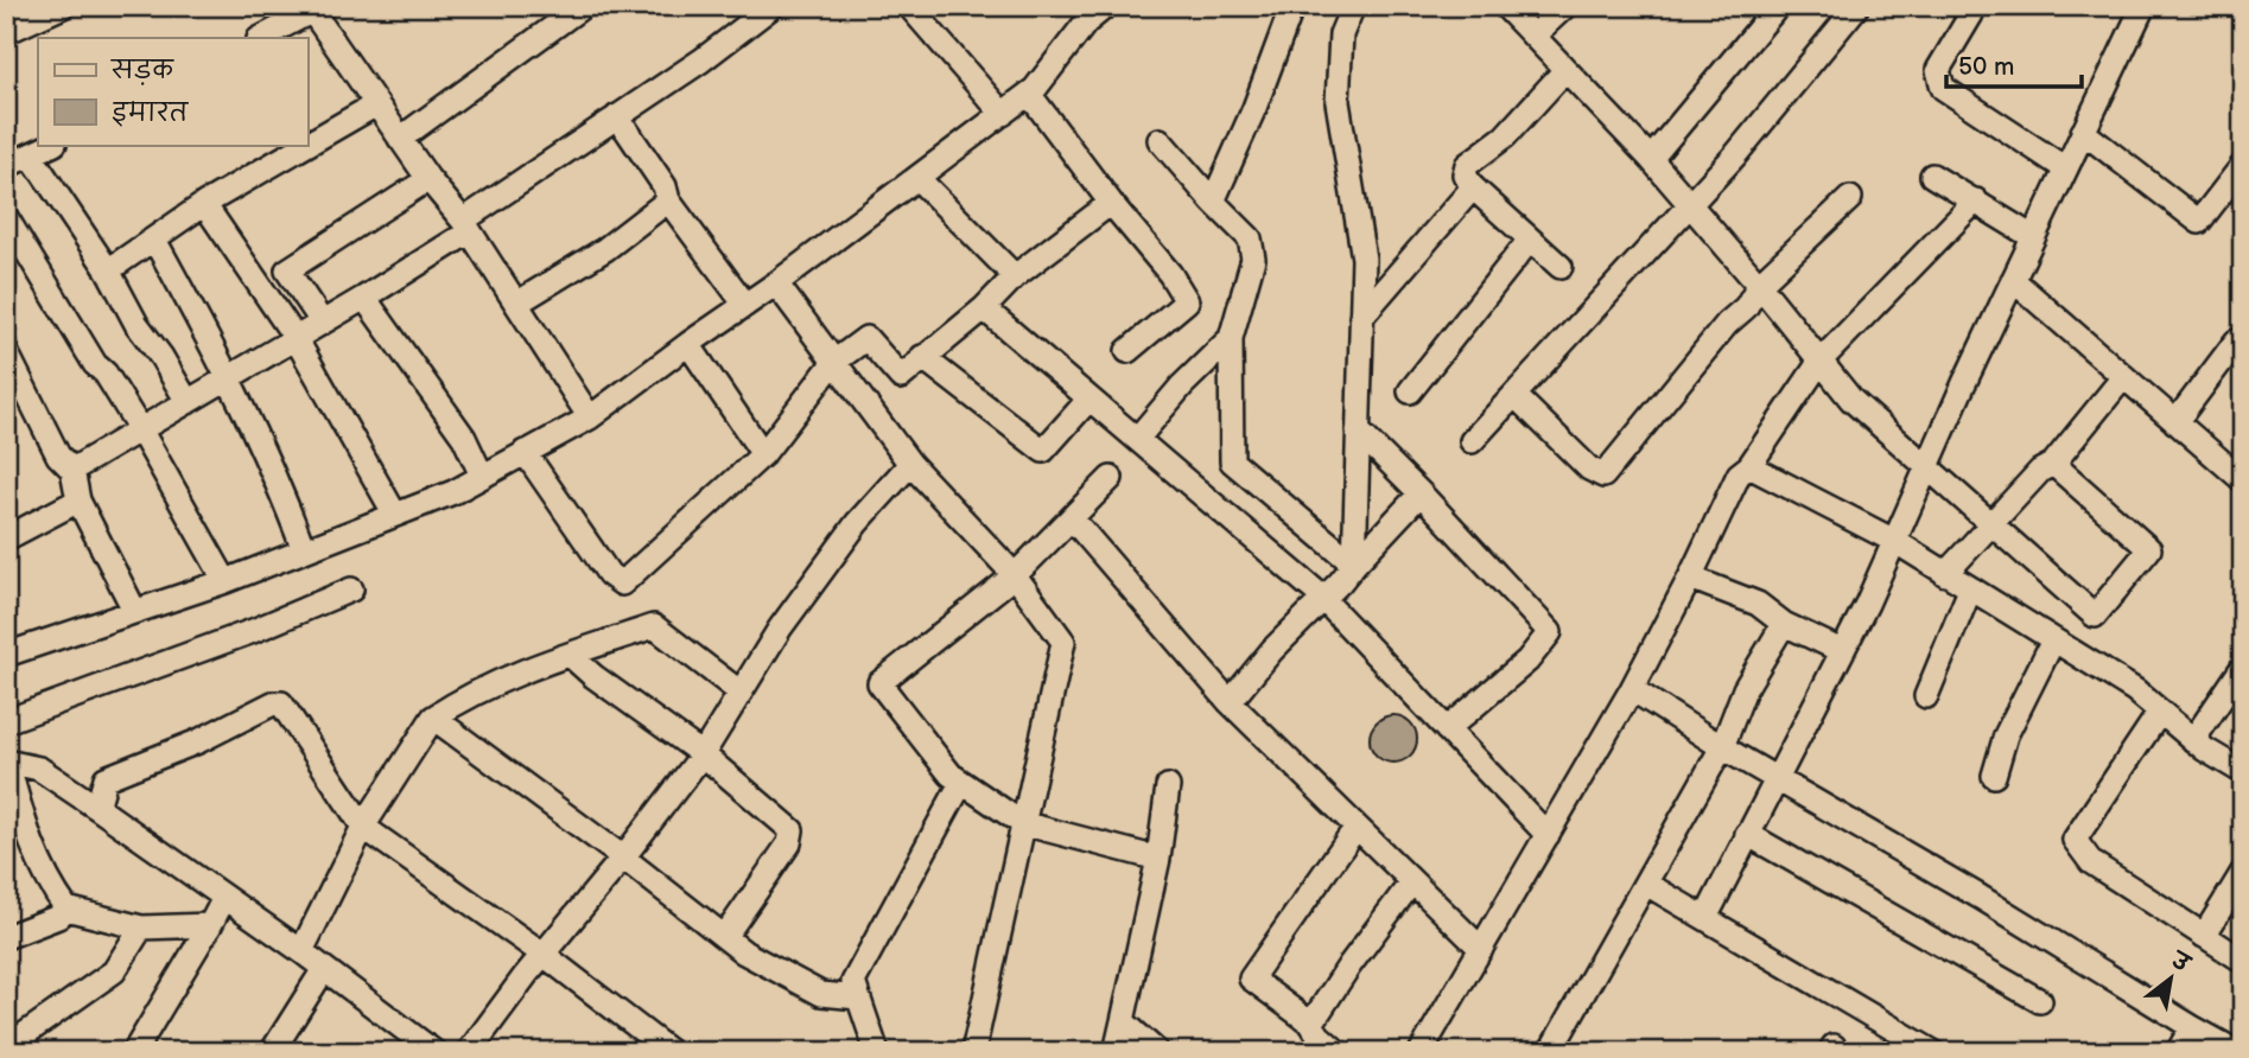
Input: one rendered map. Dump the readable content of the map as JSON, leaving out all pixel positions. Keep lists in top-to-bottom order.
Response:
{
  "legend": ["सड़क", "इमारत"],
  "scale_bar": "50 m",
  "north": "top right"
}
